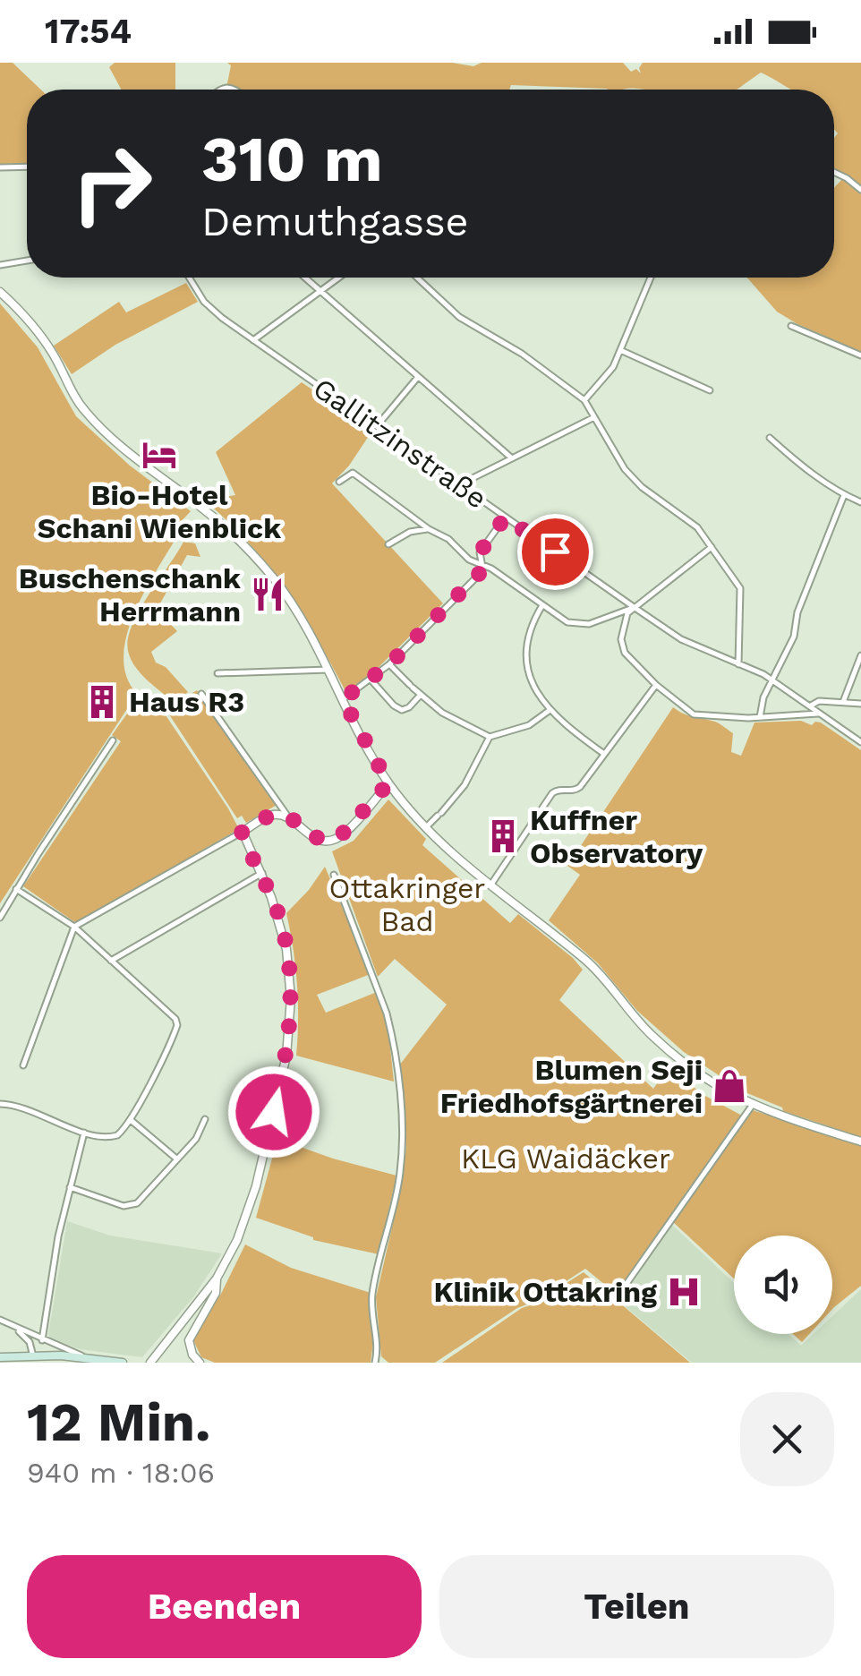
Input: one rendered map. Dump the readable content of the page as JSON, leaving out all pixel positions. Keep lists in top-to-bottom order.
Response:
{
  "streets": {
    "street": ["Gallitzinstraße"]
  },
  "parks": ["Ottakringer Bad", "KLG Waidäcker"],
  "places": {
    "hotel": ["Bio-Hotel Schani Wienblick"],
    "restaurant": ["Buschenschank Herrmann"],
    "building": ["Haus R3", "Kuffner Observatory"],
    "shop": ["Blumen Seji Friedhofsgärtnerei"],
    "hospital": ["Klinik Ottakring"]
  },
  "page": {
    "status": "17:54",
    "turn": ["310 m", "Demuthgasse"],
    "heading": ["12 Min.", "940 m · 18:06"],
    "buttons": ["Beenden", "Teilen"]
  }
}
